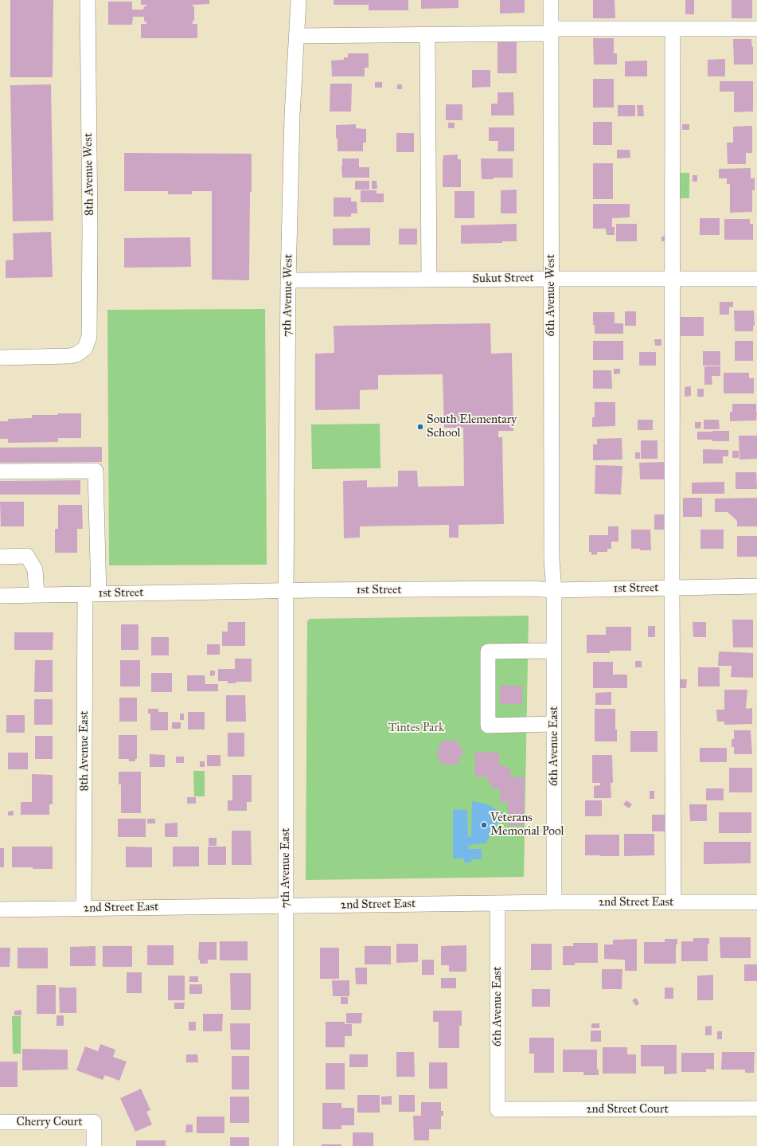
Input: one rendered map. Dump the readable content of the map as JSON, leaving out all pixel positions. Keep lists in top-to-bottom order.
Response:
{
  "streets": {
    "street": [
      "8th Avenue West",
      "Sukut Street",
      "7th Avenue West",
      "6th Avenue West",
      "1st Street",
      "6th Avenue East",
      "8th Avenue East",
      "7th Avenue East",
      "2nd Street East",
      "2nd Street Court",
      "Cherry Court"
    ]
  },
  "crossings": [
    ["Sukut Street", "7th Avenue West"],
    ["Sukut Street", "6th Avenue West"],
    ["7th Avenue West", "1st Street"],
    ["7th Avenue West", "7th Avenue East"],
    ["6th Avenue West", "1st Street"],
    ["6th Avenue West", "6th Avenue East"],
    ["1st Street", "6th Avenue East"],
    ["1st Street", "8th Avenue East"],
    ["1st Street", "7th Avenue East"],
    ["6th Avenue East", "2nd Street East"],
    ["6th Avenue East", "2nd Street Court"],
    ["8th Avenue East", "2nd Street East"],
    ["7th Avenue East", "2nd Street East"]
  ],
  "parks": ["Tintes Park"],
  "places": ["South Elementary School", "Veterans Memorial Pool"]
}
